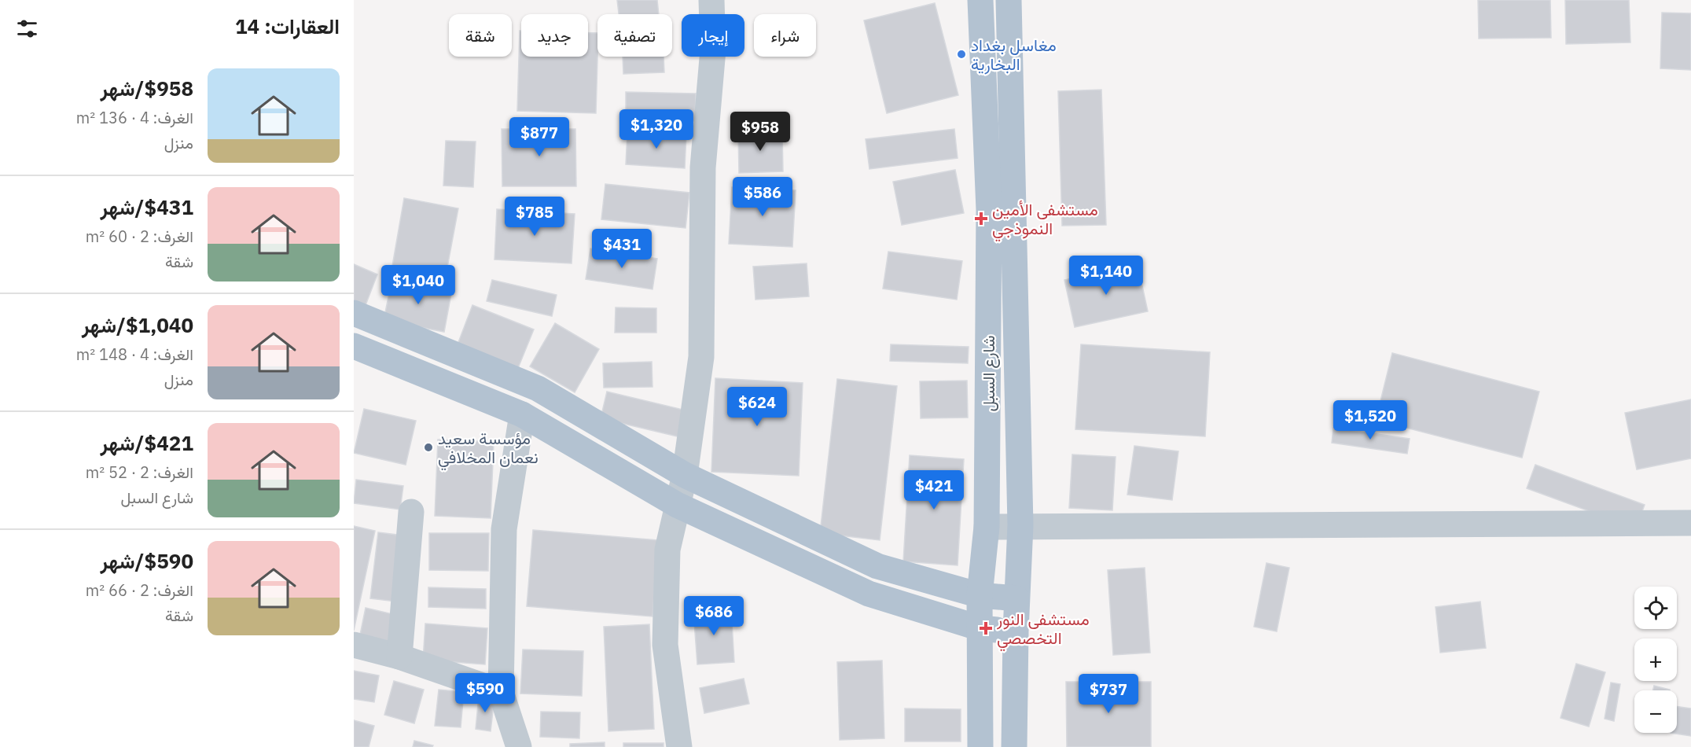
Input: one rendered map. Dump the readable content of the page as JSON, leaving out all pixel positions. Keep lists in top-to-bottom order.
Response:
{
  "streets": {
    "main road": ["شارع السبل"]
  },
  "places": {
    "other": ["مغاسل بغداد البخارية", "مؤسسة سعيد نعمان المخلافي"],
    "health": ["مستشفى الأمين النموذجي", "مستشفى النور التخصصي"]
  },
  "page": {
    "heading": "العقارات: 14",
    "chip": [
      "شراء",
      "إيجار",
      "تصفية",
      "جديد",
      "شقة"
    ],
    "list": [
      {
        "name": "$958/شهر",
        "note": "الغرف: 4 · 136 m² · منزل"
      },
      {
        "name": "$431/شهر",
        "note": "الغرف: 2 · 60 m² · شقة"
      },
      {
        "name": "$1,040/شهر",
        "note": "الغرف: 4 · 148 m² · منزل"
      },
      {
        "name": "$421/شهر",
        "note": "الغرف: 2 · 52 m² · شارع السبل"
      },
      {
        "name": "$590/شهر",
        "note": "الغرف: 2 · 66 m² · شقة"
      }
    ],
    "price": [
      "$1,320",
      "$958",
      "$877",
      "$586",
      "$785",
      "$431",
      "$1,140",
      "$1,040",
      "$624",
      "$1,520",
      "$421",
      "$686",
      "$590",
      "$737"
    ],
    "map_buttons": ["+", "−"]
  }
}
